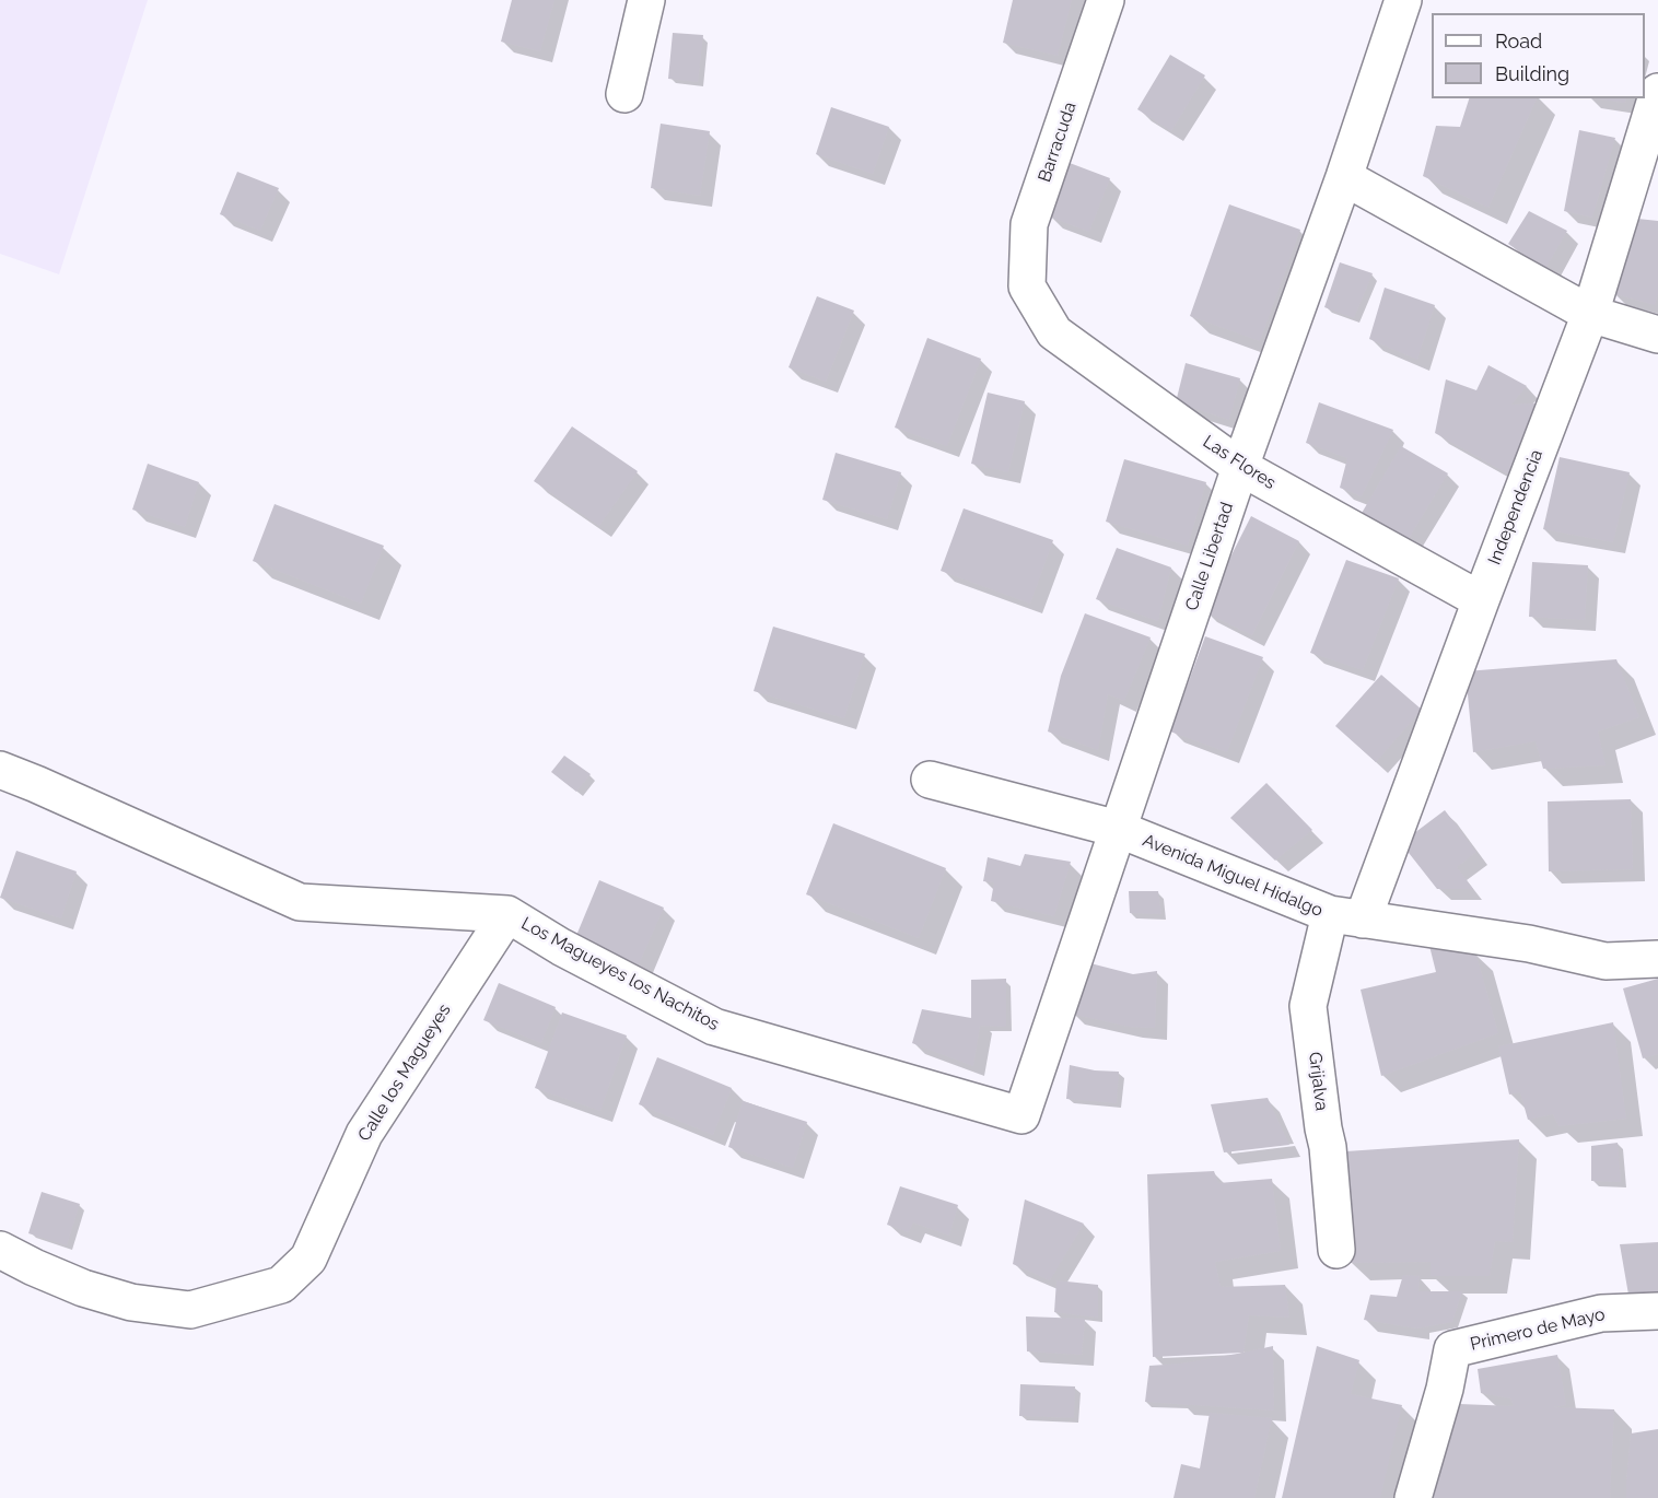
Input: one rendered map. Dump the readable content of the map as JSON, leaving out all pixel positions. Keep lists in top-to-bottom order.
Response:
{
  "streets": {
    "street": [
      "Barracuda",
      "Las Flores",
      "Independencia",
      "Calle Libertad",
      "Avenida Miguel Hidalgo",
      "Los Magueyes los Nachitos",
      "Calle los Magueyes",
      "Grijalva",
      "Primero de Mayo"
    ]
  },
  "crossings": [
    ["Barracuda", "Las Flores"],
    ["Las Flores", "Independencia"],
    ["Las Flores", "Calle Libertad"],
    ["Independencia", "Avenida Miguel Hidalgo"],
    ["Independencia", "Grijalva"],
    ["Calle Libertad", "Avenida Miguel Hidalgo"],
    ["Calle Libertad", "Los Magueyes los Nachitos"],
    ["Avenida Miguel Hidalgo", "Grijalva"],
    ["Los Magueyes los Nachitos", "Calle los Magueyes"]
  ],
  "legend": ["Road", "Building"]
}
